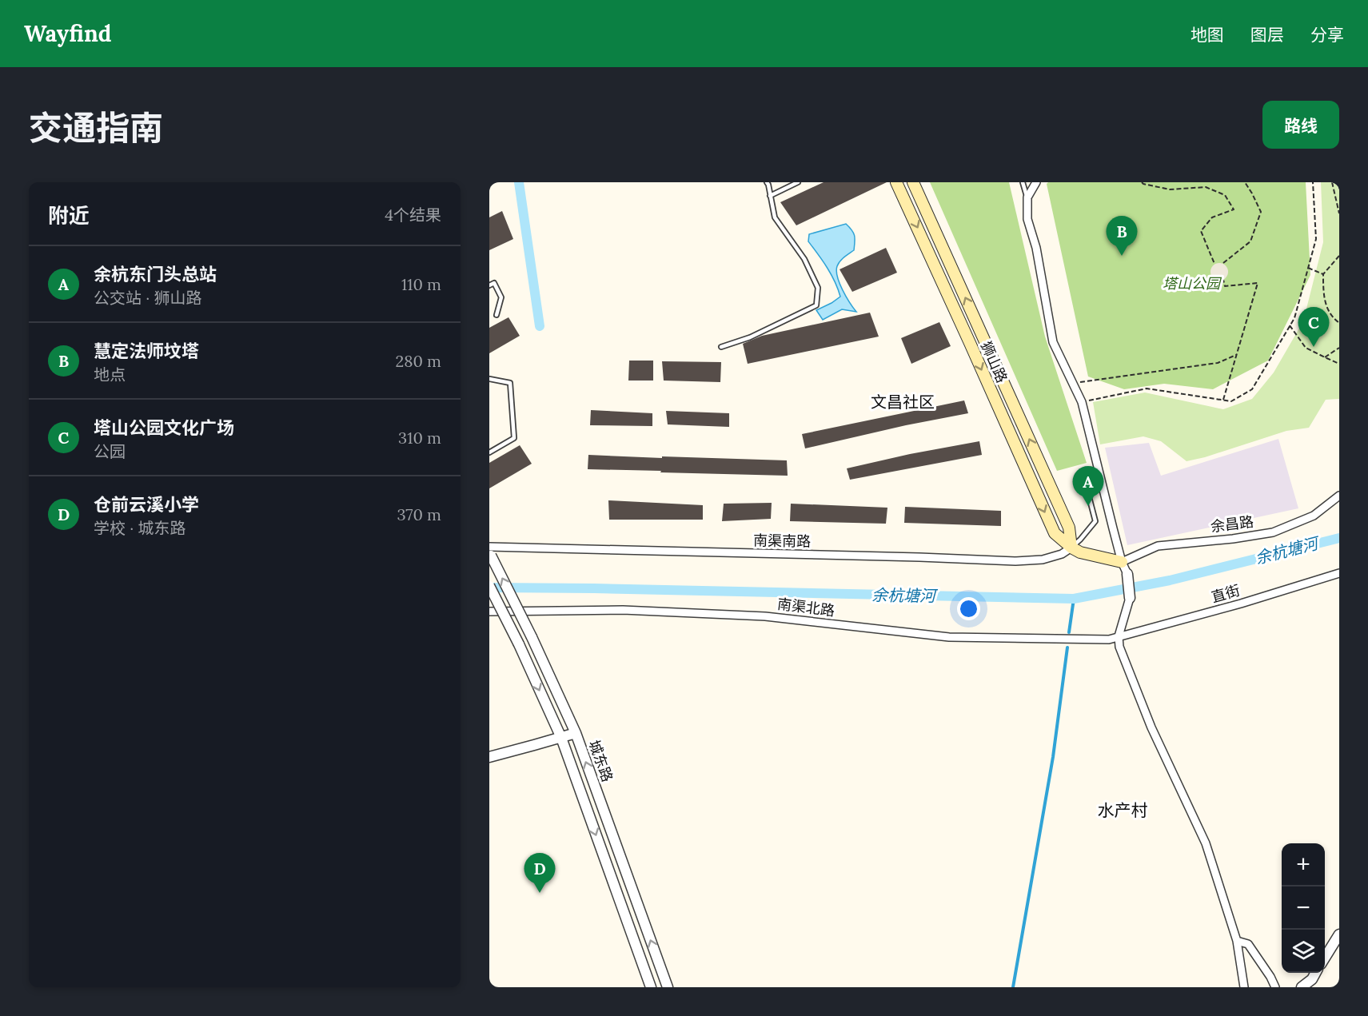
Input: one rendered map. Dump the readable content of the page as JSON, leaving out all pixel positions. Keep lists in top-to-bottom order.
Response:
{
  "streets": {
    "main road": ["狮山路"],
    "street": [
      "余昌路",
      "南渠南路",
      "直街",
      "南渠北路",
      "城东路"
    ]
  },
  "crossings": [
    ["狮山路", "余昌路"],
    ["狮山路", "南渠南路"],
    ["南渠南路", "城东路"],
    ["直街", "南渠北路"]
  ],
  "districts": ["文昌社区", "水产村"],
  "water": ["余杭塘河"],
  "parks": ["塔山公园"],
  "page": {
    "header": "Wayfind",
    "nav": ["地图", "图层", "分享"],
    "title": "交通指南",
    "buttons": "路线",
    "heading": ["附近", "4个结果"],
    "pins": [
      "B",
      "C",
      "A",
      "D"
    ],
    "list": [
      {
        "mark": "A",
        "name": "余杭东门头总站",
        "note": "公交站 · 狮山路",
        "value": "110 m"
      },
      {
        "mark": "B",
        "name": "慧定法师坟塔",
        "note": "地点",
        "value": "280 m"
      },
      {
        "mark": "C",
        "name": "塔山公园文化广场",
        "note": "公园",
        "value": "310 m"
      },
      {
        "mark": "D",
        "name": "仓前云溪小学",
        "note": "学校 · 城东路",
        "value": "370 m"
      }
    ],
    "map_buttons": ["+", "−"]
  }
}
